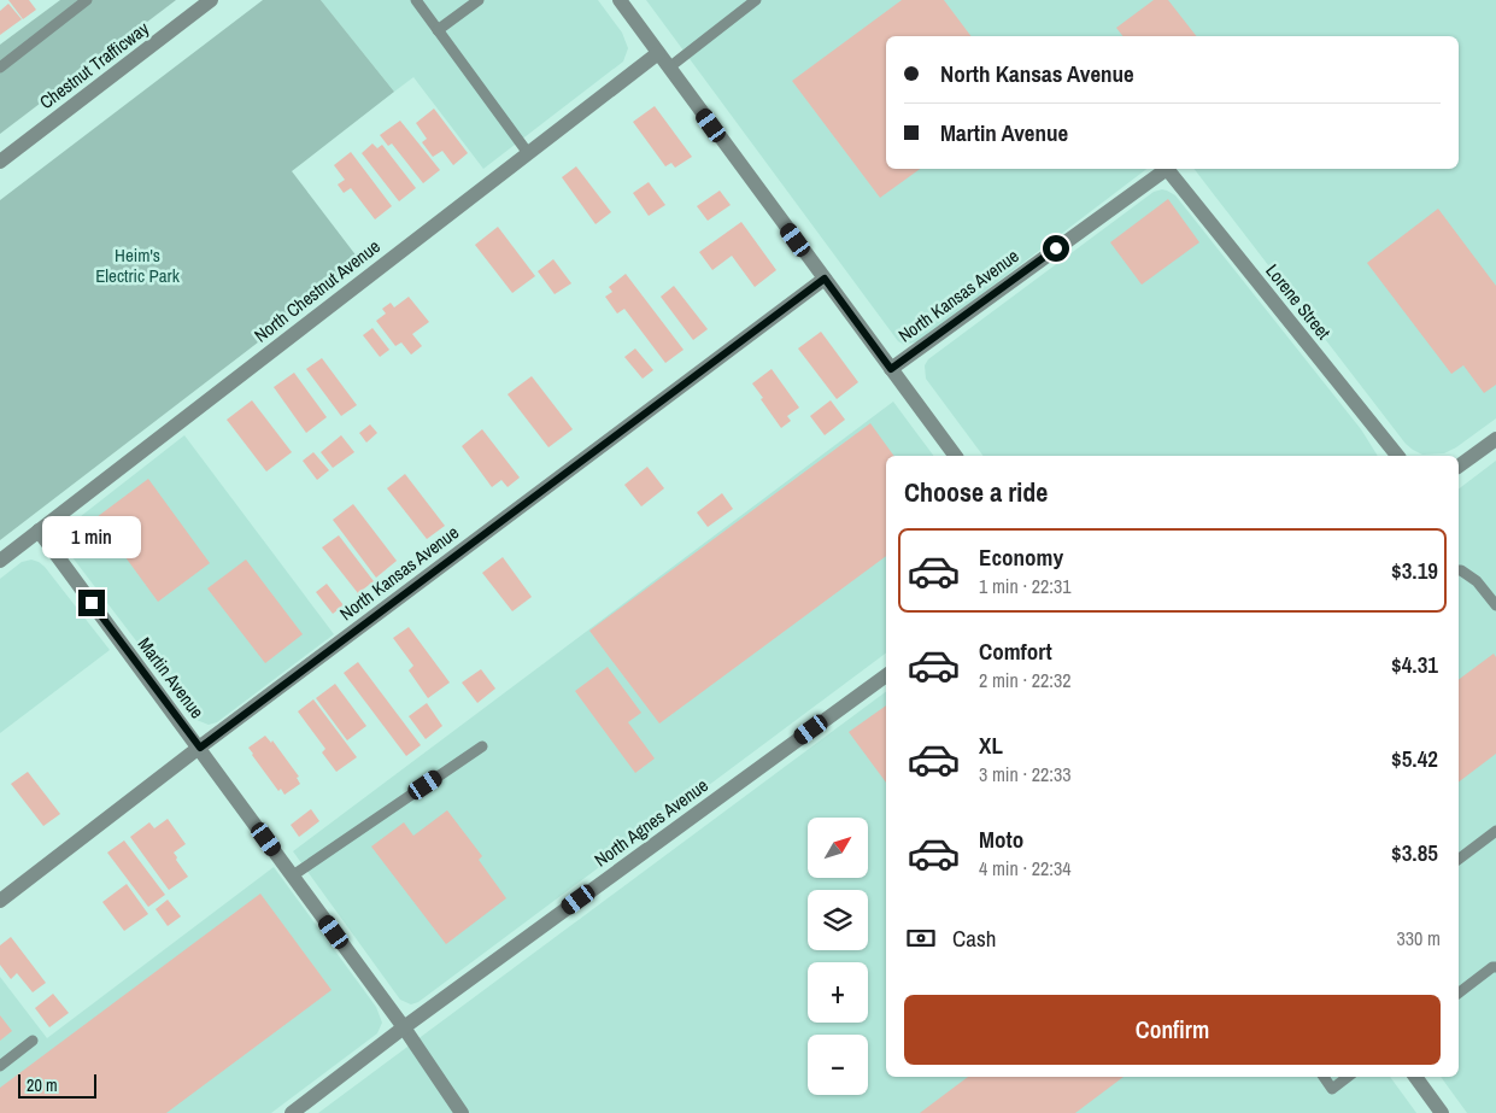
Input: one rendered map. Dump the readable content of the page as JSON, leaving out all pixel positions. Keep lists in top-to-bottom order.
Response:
{
  "streets": {
    "street": [
      "Chestnut Trafficway",
      "North Chestnut Avenue",
      "North Kansas Avenue",
      "Lorene Street",
      "Martin Avenue",
      "North Agnes Avenue"
    ]
  },
  "crossings": [
    ["North Chestnut Avenue", "Martin Avenue"],
    ["North Kansas Avenue", "Lorene Street"],
    ["North Kansas Avenue", "Martin Avenue"],
    ["Martin Avenue", "North Agnes Avenue"]
  ],
  "parks": ["Heim's Electric Park"],
  "scale_bar": "20 m",
  "north": "top right",
  "page": {
    "banner": ["North Kansas Avenue", "Martin Avenue"],
    "heading": "Choose a ride",
    "bubble": "1 min",
    "list": [
      {
        "name": "Economy",
        "note": "1 min · 22:31",
        "value": "$3.19"
      },
      {
        "name": "Comfort",
        "note": "2 min · 22:32",
        "value": "$4.31"
      },
      {
        "name": "XL",
        "note": "3 min · 22:33",
        "value": "$5.42"
      },
      {
        "name": "Moto",
        "note": "4 min · 22:34",
        "value": "$3.85"
      }
    ],
    "map_buttons": ["+", "−"],
    "pay": ["Cash", "330 m"],
    "buttons": "Confirm",
    "scale": "20 m"
  }
}
